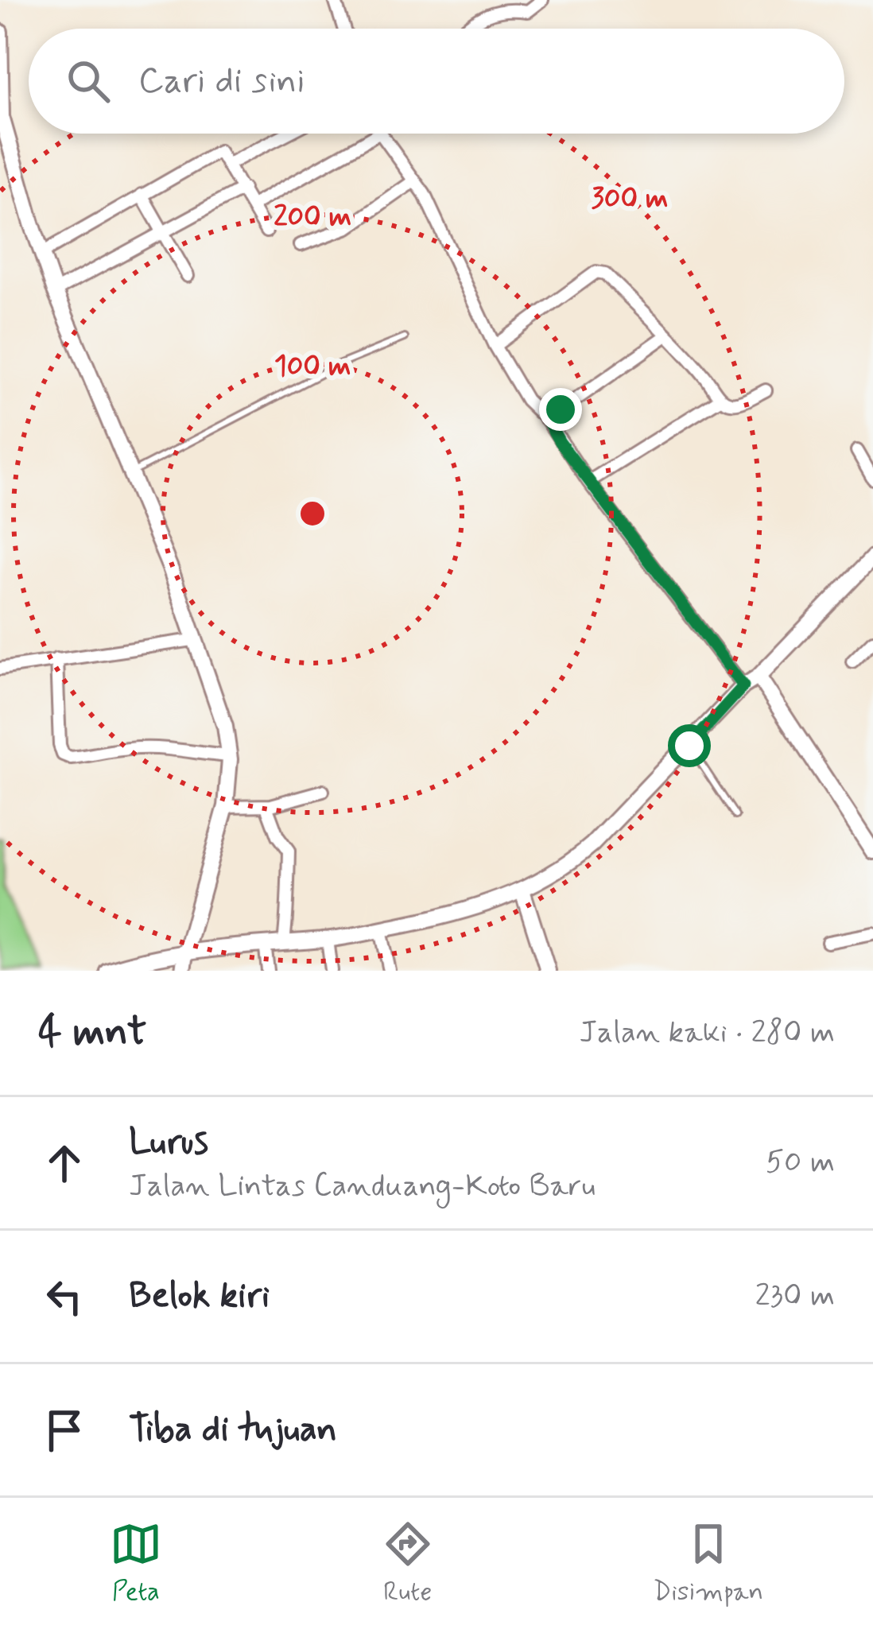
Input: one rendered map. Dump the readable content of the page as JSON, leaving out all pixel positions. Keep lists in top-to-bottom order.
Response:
{
  "page": {
    "search": "Cari di sini",
    "heading": ["4 mnt", "Jalan kaki · 280 m"],
    "list": [
      ["Lurus", "Jalan Lintas Canduang-Koto Baru", "50 m"],
      ["Belok kiri", "230 m"],
      "Tiba di tujuan"
    ],
    "nav": ["Peta", "Rute", "Disimpan"]
  },
  "rings": ["300 m", "200 m", "100 m"]
}
